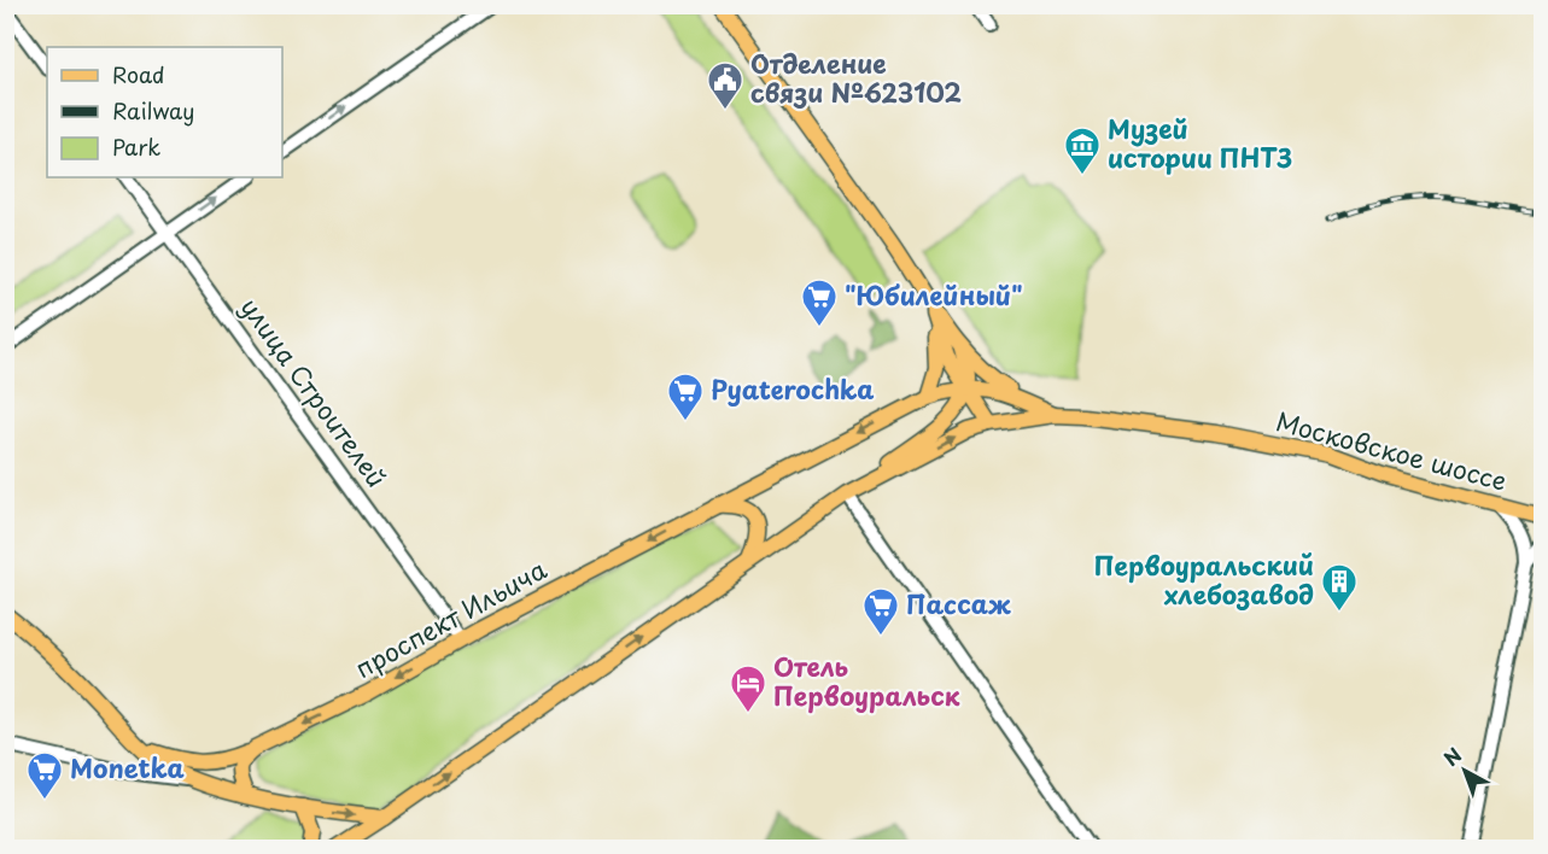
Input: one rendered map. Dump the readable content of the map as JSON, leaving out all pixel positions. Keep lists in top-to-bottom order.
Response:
{
  "streets": {
    "main road": ["Московское шоссе", "проспект Ильича"],
    "street": ["улица Строителей"]
  },
  "crossings": [
    ["улица Строителей", "проспект Ильича"],
    ["Московское шоссе", "проспект Ильича"]
  ],
  "places": {
    "public building": ["Отделение связи №623102"],
    "museum": ["Музей истории ПНТЗ"],
    "supermarket": [
      "\"Юбилейный\"",
      "Pyaterochka",
      "Пассаж",
      "Monetka"
    ],
    "building": ["Первоуральский хлебозавод"],
    "hotel": ["Отель Первоуральск"]
  },
  "legend": ["Road", "Railway", "Park"],
  "north": "top left"
}
